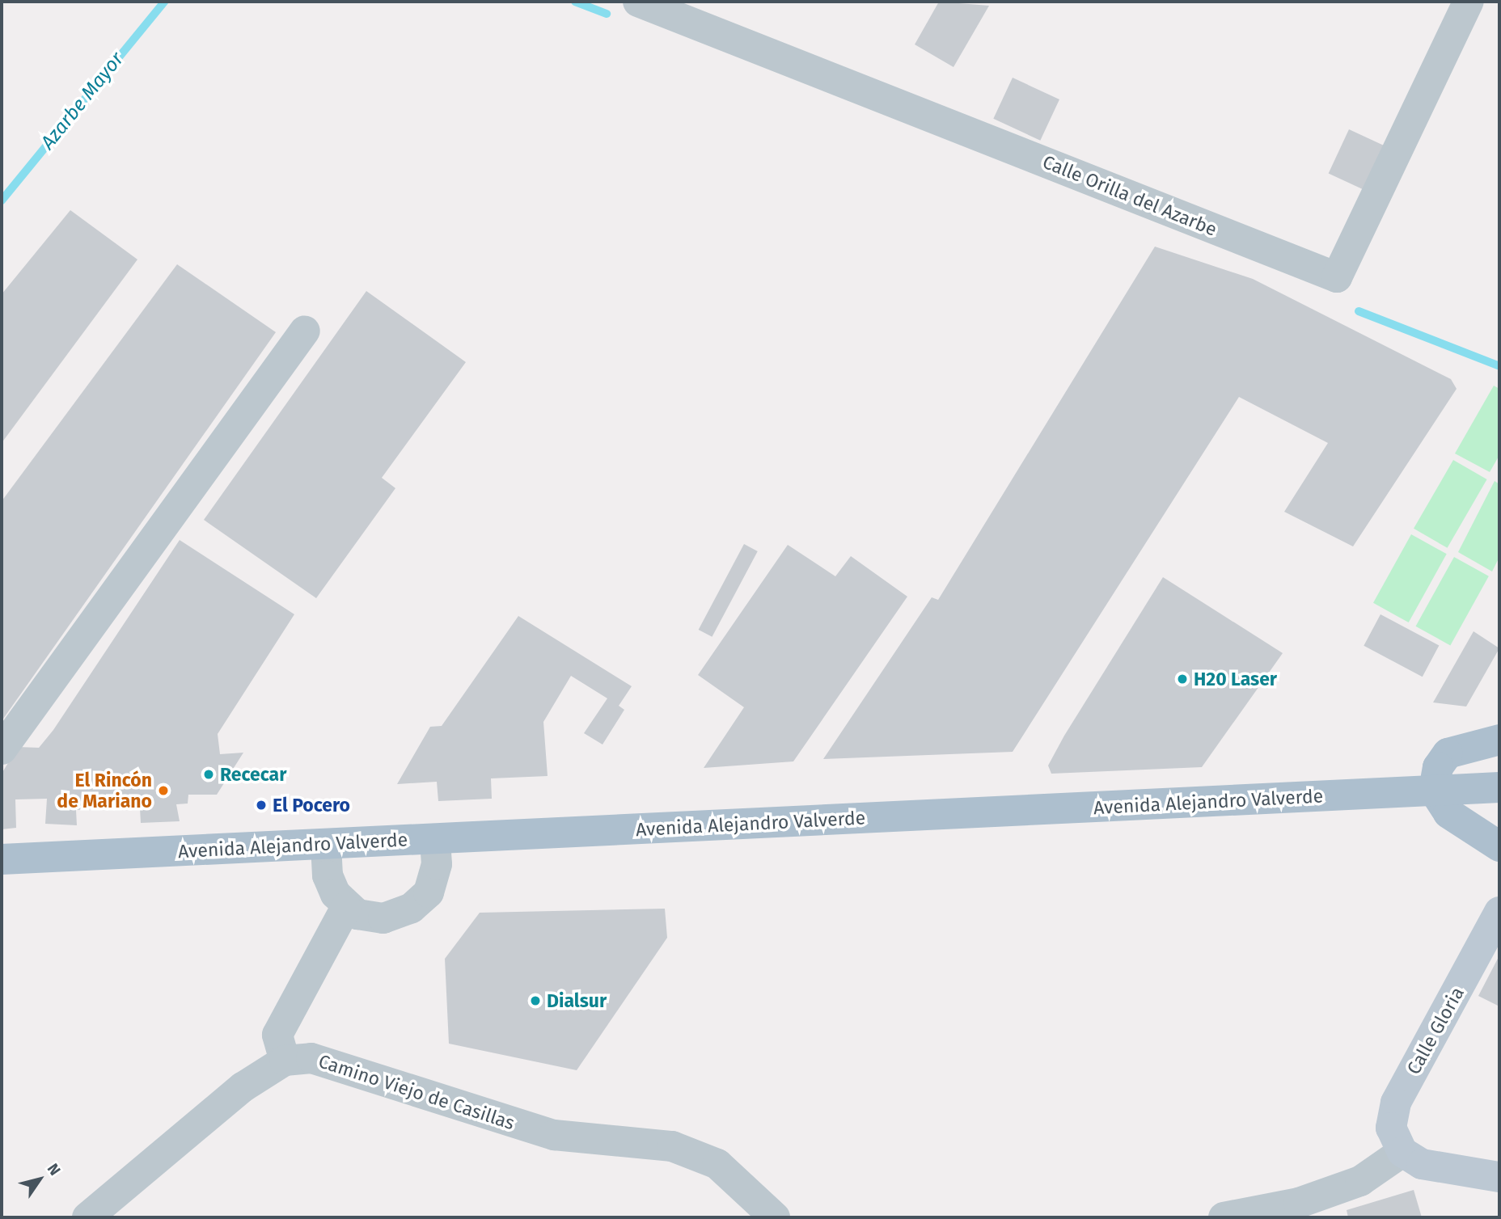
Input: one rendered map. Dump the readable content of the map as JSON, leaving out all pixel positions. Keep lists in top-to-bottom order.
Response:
{
  "streets": {
    "main road": ["Avenida Alejandro Valverde"],
    "street": ["Calle Orilla del Azarbe", "Calle Gloria", "Camino Viejo de Casillas"]
  },
  "water": ["Azarbe Mayor"],
  "places": [
    "H20 Laser",
    "Rececar",
    "El Rincón de Mariano",
    "El Pocero",
    "Dialsur"
  ],
  "north": "top right"
}
